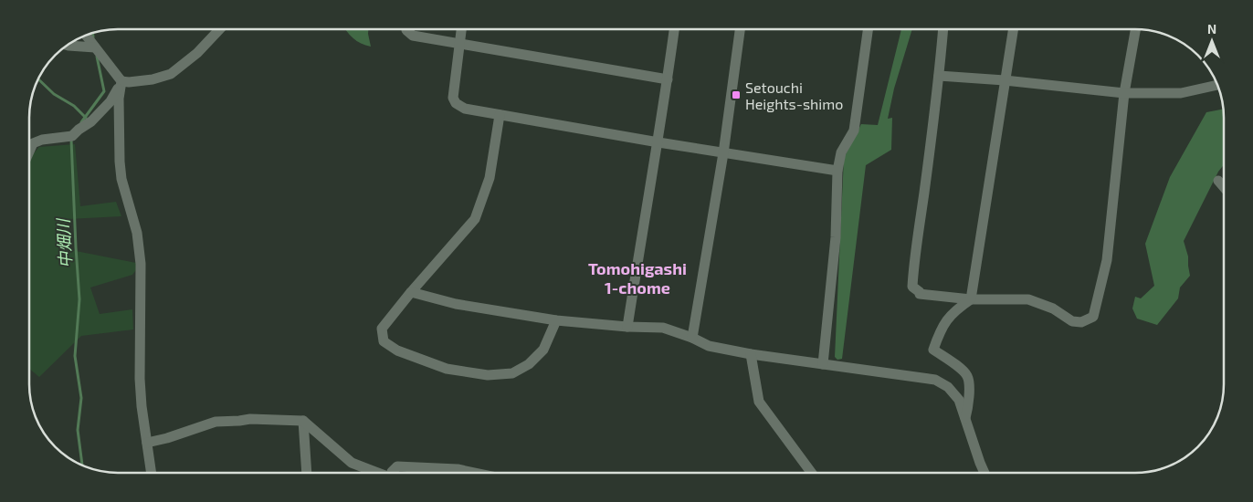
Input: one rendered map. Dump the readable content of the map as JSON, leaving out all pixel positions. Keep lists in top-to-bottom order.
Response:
{
  "districts": ["Tomohigashi 1-chome"],
  "water": ["中畑川"],
  "places": {
    "transit": ["Setouchi Heights-shimo"]
  },
  "north": "top"
}
